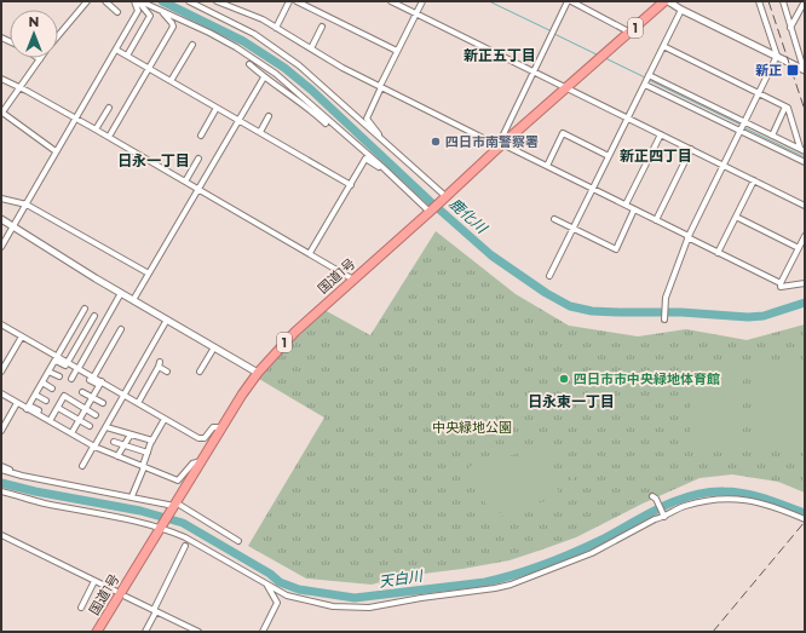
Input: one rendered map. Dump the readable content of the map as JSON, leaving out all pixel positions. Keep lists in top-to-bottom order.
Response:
{
  "streets": {
    "highway": ["1", "国道1号"]
  },
  "districts": [
    "新正五丁目",
    "新正四丁目",
    "日永一丁目",
    "日永東一丁目"
  ],
  "water": ["鹿化川", "天白川"],
  "parks": ["中央緑地公園"],
  "places": {
    "transit": ["新正"],
    "other": ["四日市南警察署", "四日市市中央緑地体育館"]
  },
  "north": "top"
}
